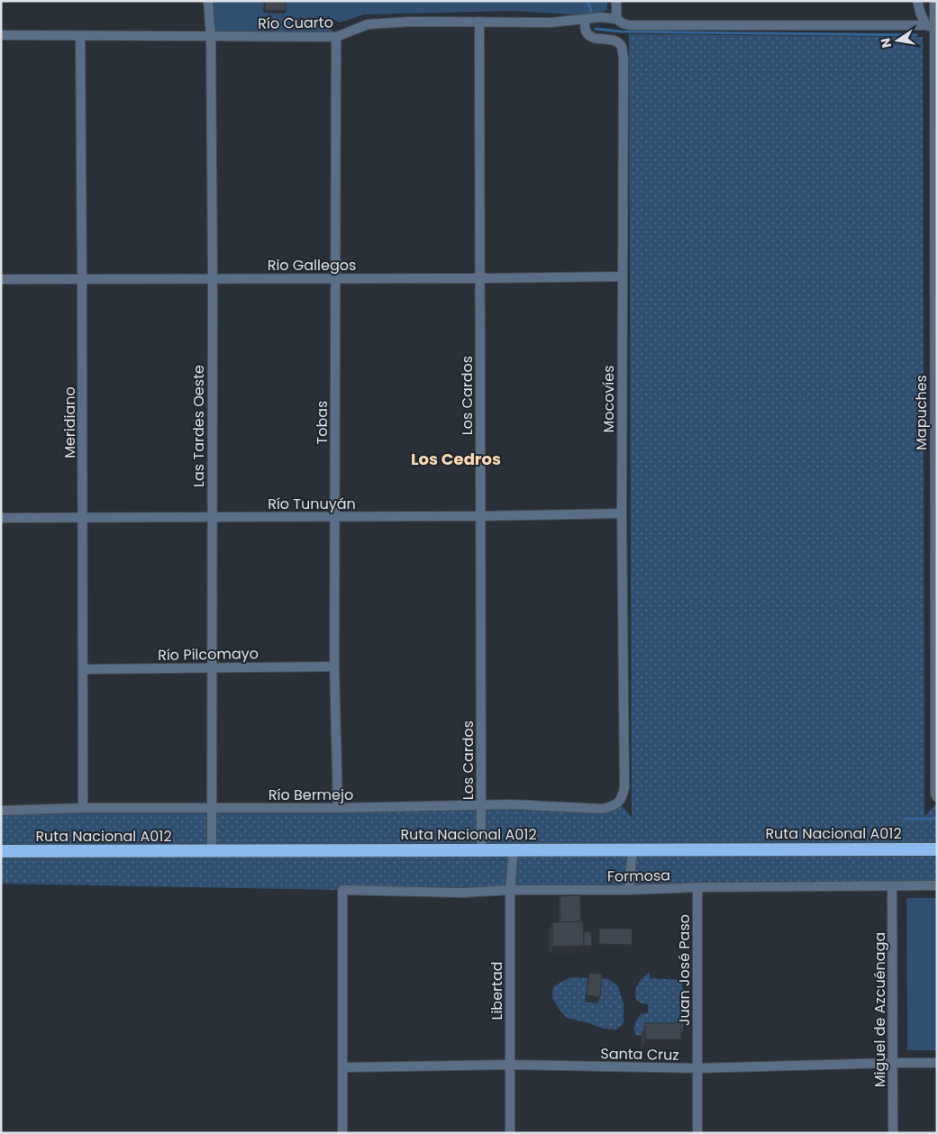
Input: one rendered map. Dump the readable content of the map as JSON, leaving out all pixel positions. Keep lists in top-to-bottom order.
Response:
{
  "streets": {
    "highway": ["Ruta Nacional A012"],
    "street": [
      "Río Cuarto",
      "Rio Gallegos",
      "Los Cardos",
      "Mocovíes",
      "Mapuches",
      "Meridiano",
      "Tobas",
      "Las Tardes Oeste",
      "Río Tunuyán",
      "Río Pilcomayo",
      "Río Bermejo",
      "Formosa",
      "Juan José Paso",
      "Libertad",
      "Miguel de Azcuénaga",
      "Santa Cruz"
    ]
  },
  "crossings": [
    ["Río Cuarto", "Los Cardos"],
    ["Río Cuarto", "Mocovíes"],
    ["Río Cuarto", "Mapuches"],
    ["Río Cuarto", "Meridiano"],
    ["Río Cuarto", "Tobas"],
    ["Río Cuarto", "Las Tardes Oeste"],
    ["Rio Gallegos", "Los Cardos"],
    ["Rio Gallegos", "Mocovíes"],
    ["Rio Gallegos", "Meridiano"],
    ["Rio Gallegos", "Tobas"],
    ["Rio Gallegos", "Las Tardes Oeste"],
    ["Los Cardos", "Río Tunuyán"],
    ["Los Cardos", "Río Bermejo"],
    ["Los Cardos", "Ruta Nacional A012"],
    ["Mocovíes", "Río Tunuyán"],
    ["Mocovíes", "Río Bermejo"],
    ["Meridiano", "Río Tunuyán"],
    ["Meridiano", "Río Pilcomayo"],
    ["Meridiano", "Río Bermejo"],
    ["Tobas", "Río Tunuyán"],
    ["Tobas", "Río Pilcomayo"],
    ["Tobas", "Río Bermejo"],
    ["Las Tardes Oeste", "Río Tunuyán"],
    ["Las Tardes Oeste", "Río Pilcomayo"],
    ["Las Tardes Oeste", "Río Bermejo"],
    ["Las Tardes Oeste", "Ruta Nacional A012"],
    ["Ruta Nacional A012", "Libertad"],
    ["Formosa", "Juan José Paso"],
    ["Formosa", "Libertad"],
    ["Formosa", "Miguel de Azcuénaga"],
    ["Formosa", "Santa Cruz"],
    ["Juan José Paso", "Santa Cruz"],
    ["Libertad", "Santa Cruz"],
    ["Miguel de Azcuénaga", "Santa Cruz"]
  ],
  "districts": ["Los Cedros"],
  "north": "left"
}
